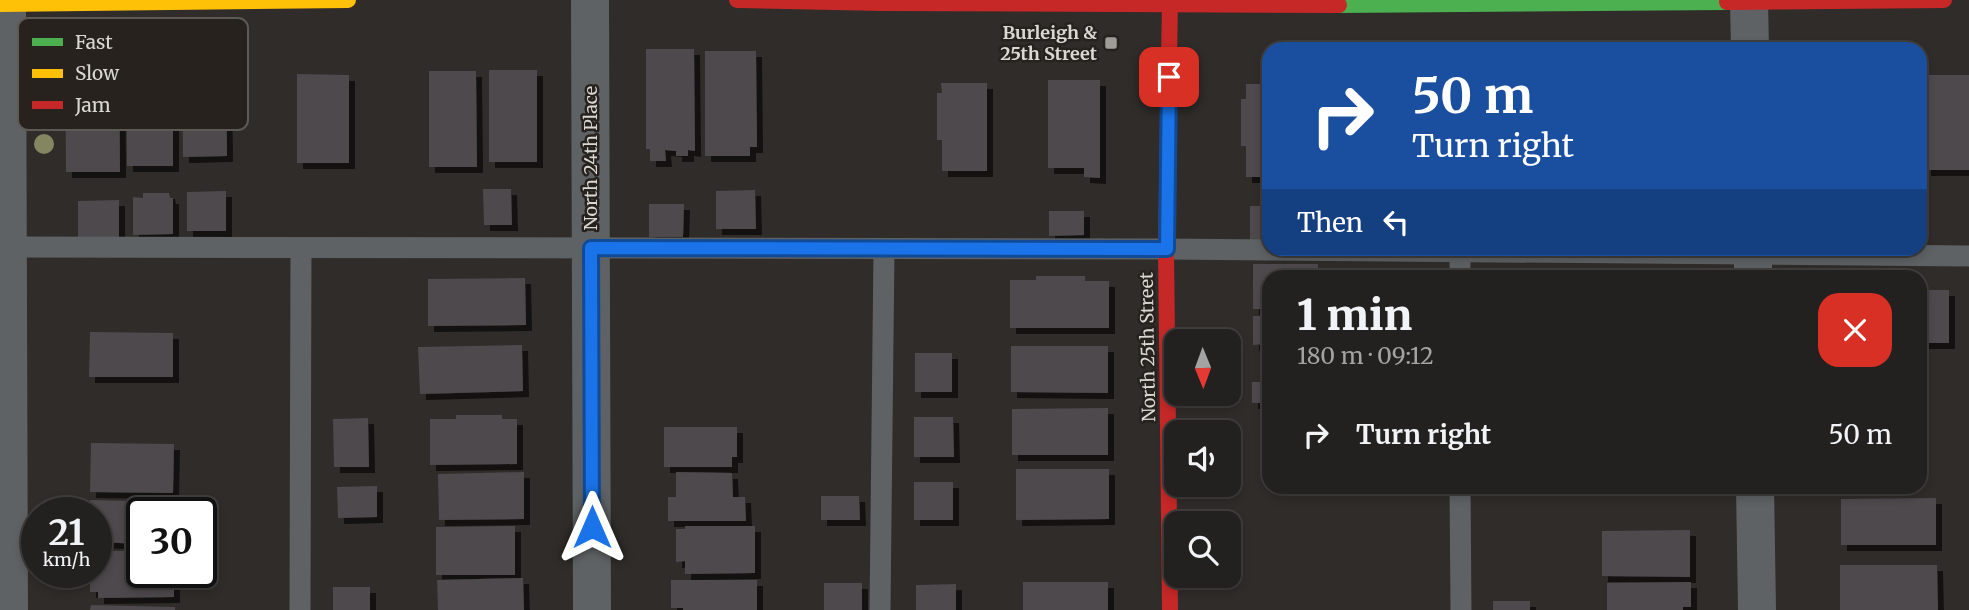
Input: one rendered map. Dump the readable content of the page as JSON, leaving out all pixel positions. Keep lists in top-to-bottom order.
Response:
{
  "streets": {
    "main road": ["North 25th Street"],
    "street": ["North 24th Place"]
  },
  "places": {
    "transit": ["Burleigh & 25th Street"]
  },
  "legend": ["Fast", "Slow", "Jam"],
  "north": "bottom",
  "page": {
    "turn": ["50 m", "Turn right"],
    "then": "Then",
    "heading": ["1 min", "180 m · 09:12"],
    "list": [
      {
        "name": "Turn right",
        "value": "50 m"
      }
    ],
    "speed": "21 km/h",
    "limit": "30"
  }
}
